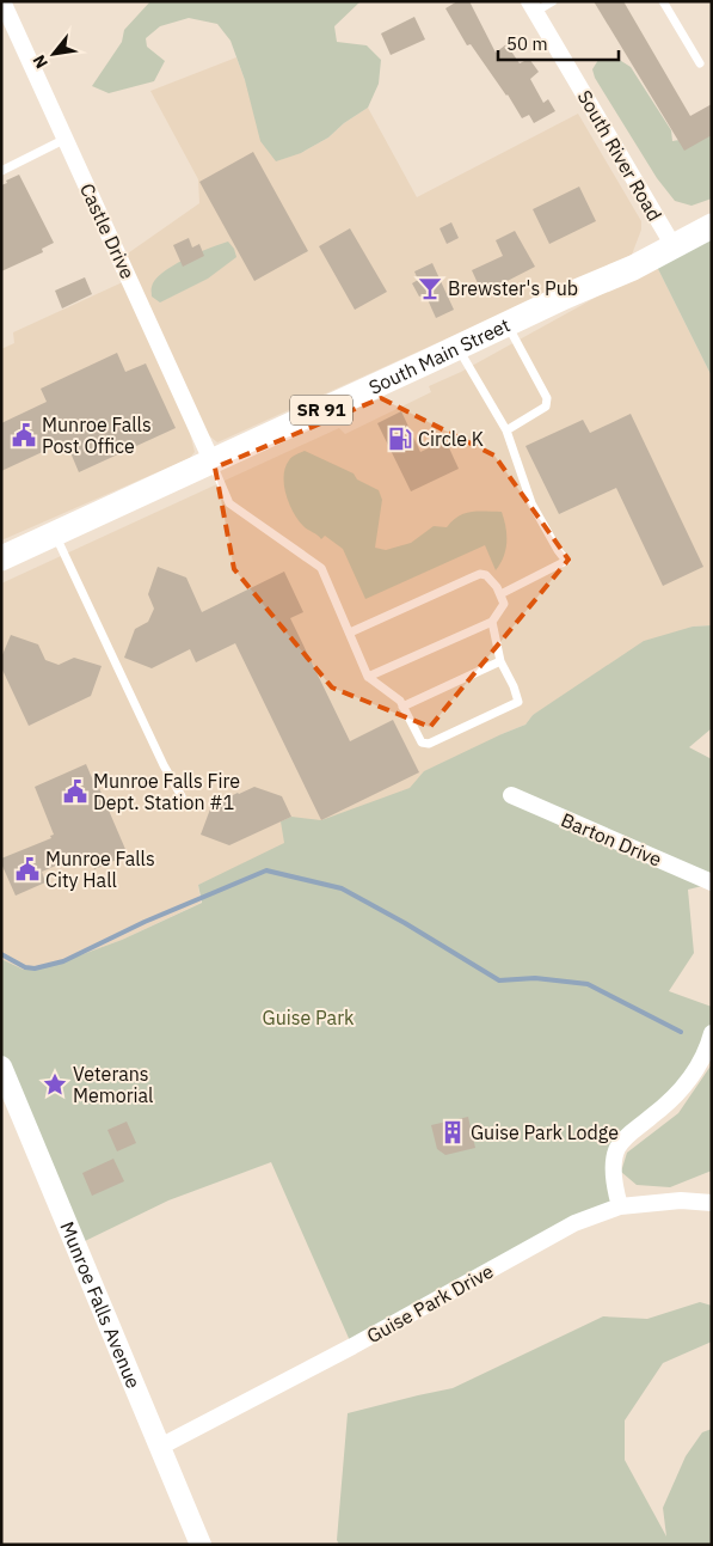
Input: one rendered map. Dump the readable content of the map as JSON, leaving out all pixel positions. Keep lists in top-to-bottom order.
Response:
{
  "streets": {
    "main road": ["South Main Street", "SR 91"],
    "street": [
      "South River Road",
      "Castle Drive",
      "Barton Drive",
      "Guise Park Drive",
      "Munroe Falls Avenue"
    ]
  },
  "crossings": [
    ["South River Road", "South Main Street"],
    ["Castle Drive", "South Main Street"],
    ["Guise Park Drive", "Munroe Falls Avenue"]
  ],
  "parks": ["Guise Park"],
  "places": {
    "bar": ["Brewster's Pub"],
    "public building": ["Munroe Falls Post Office", "Munroe Falls Fire Dept. Station #1", "Munroe Falls City Hall"],
    "fuel station": ["Circle K"],
    "place": ["Veterans Memorial"],
    "building": ["Guise Park Lodge"]
  },
  "scale_bar": "50 m",
  "north": "bottom left"
}
